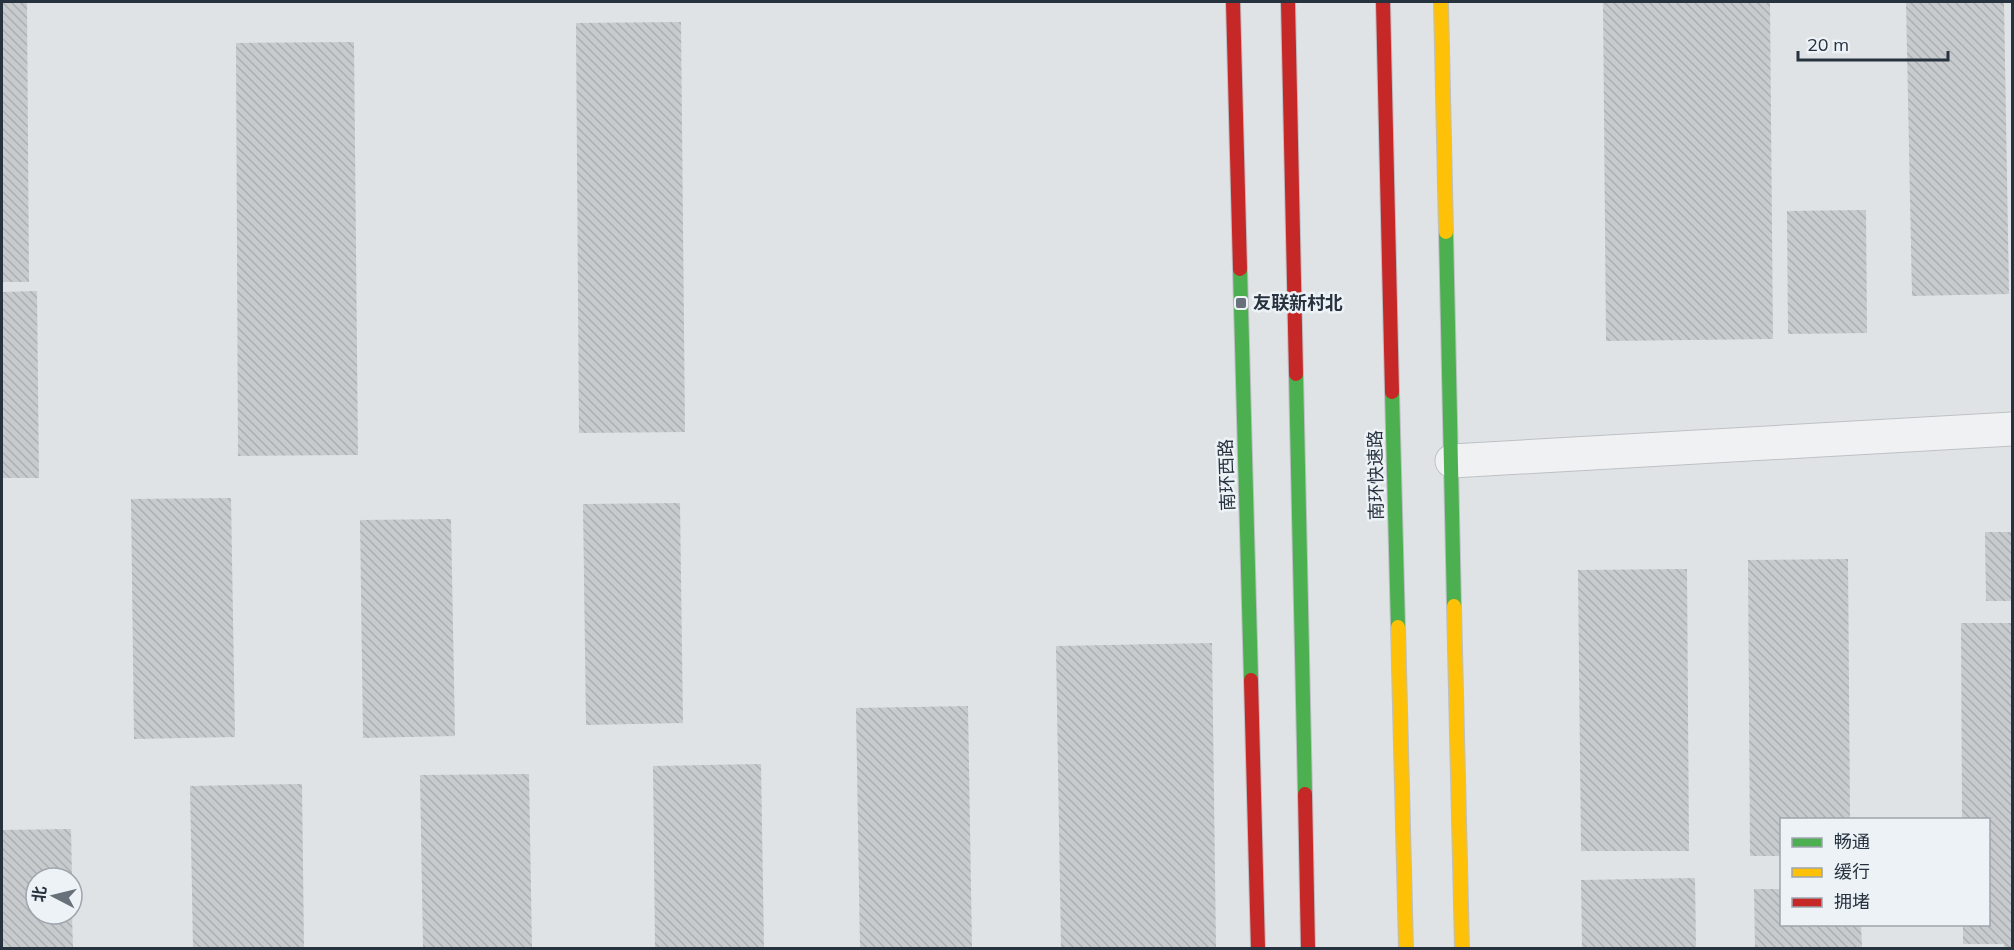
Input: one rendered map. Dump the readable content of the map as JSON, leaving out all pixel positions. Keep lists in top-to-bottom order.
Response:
{
  "streets": {
    "main road": ["南环西路", "南环快速路"]
  },
  "places": {
    "transit": ["友联新村北"]
  },
  "legend": ["畅通", "缓行", "拥堵"],
  "scale_bar": "20 m",
  "north": "left"
}
